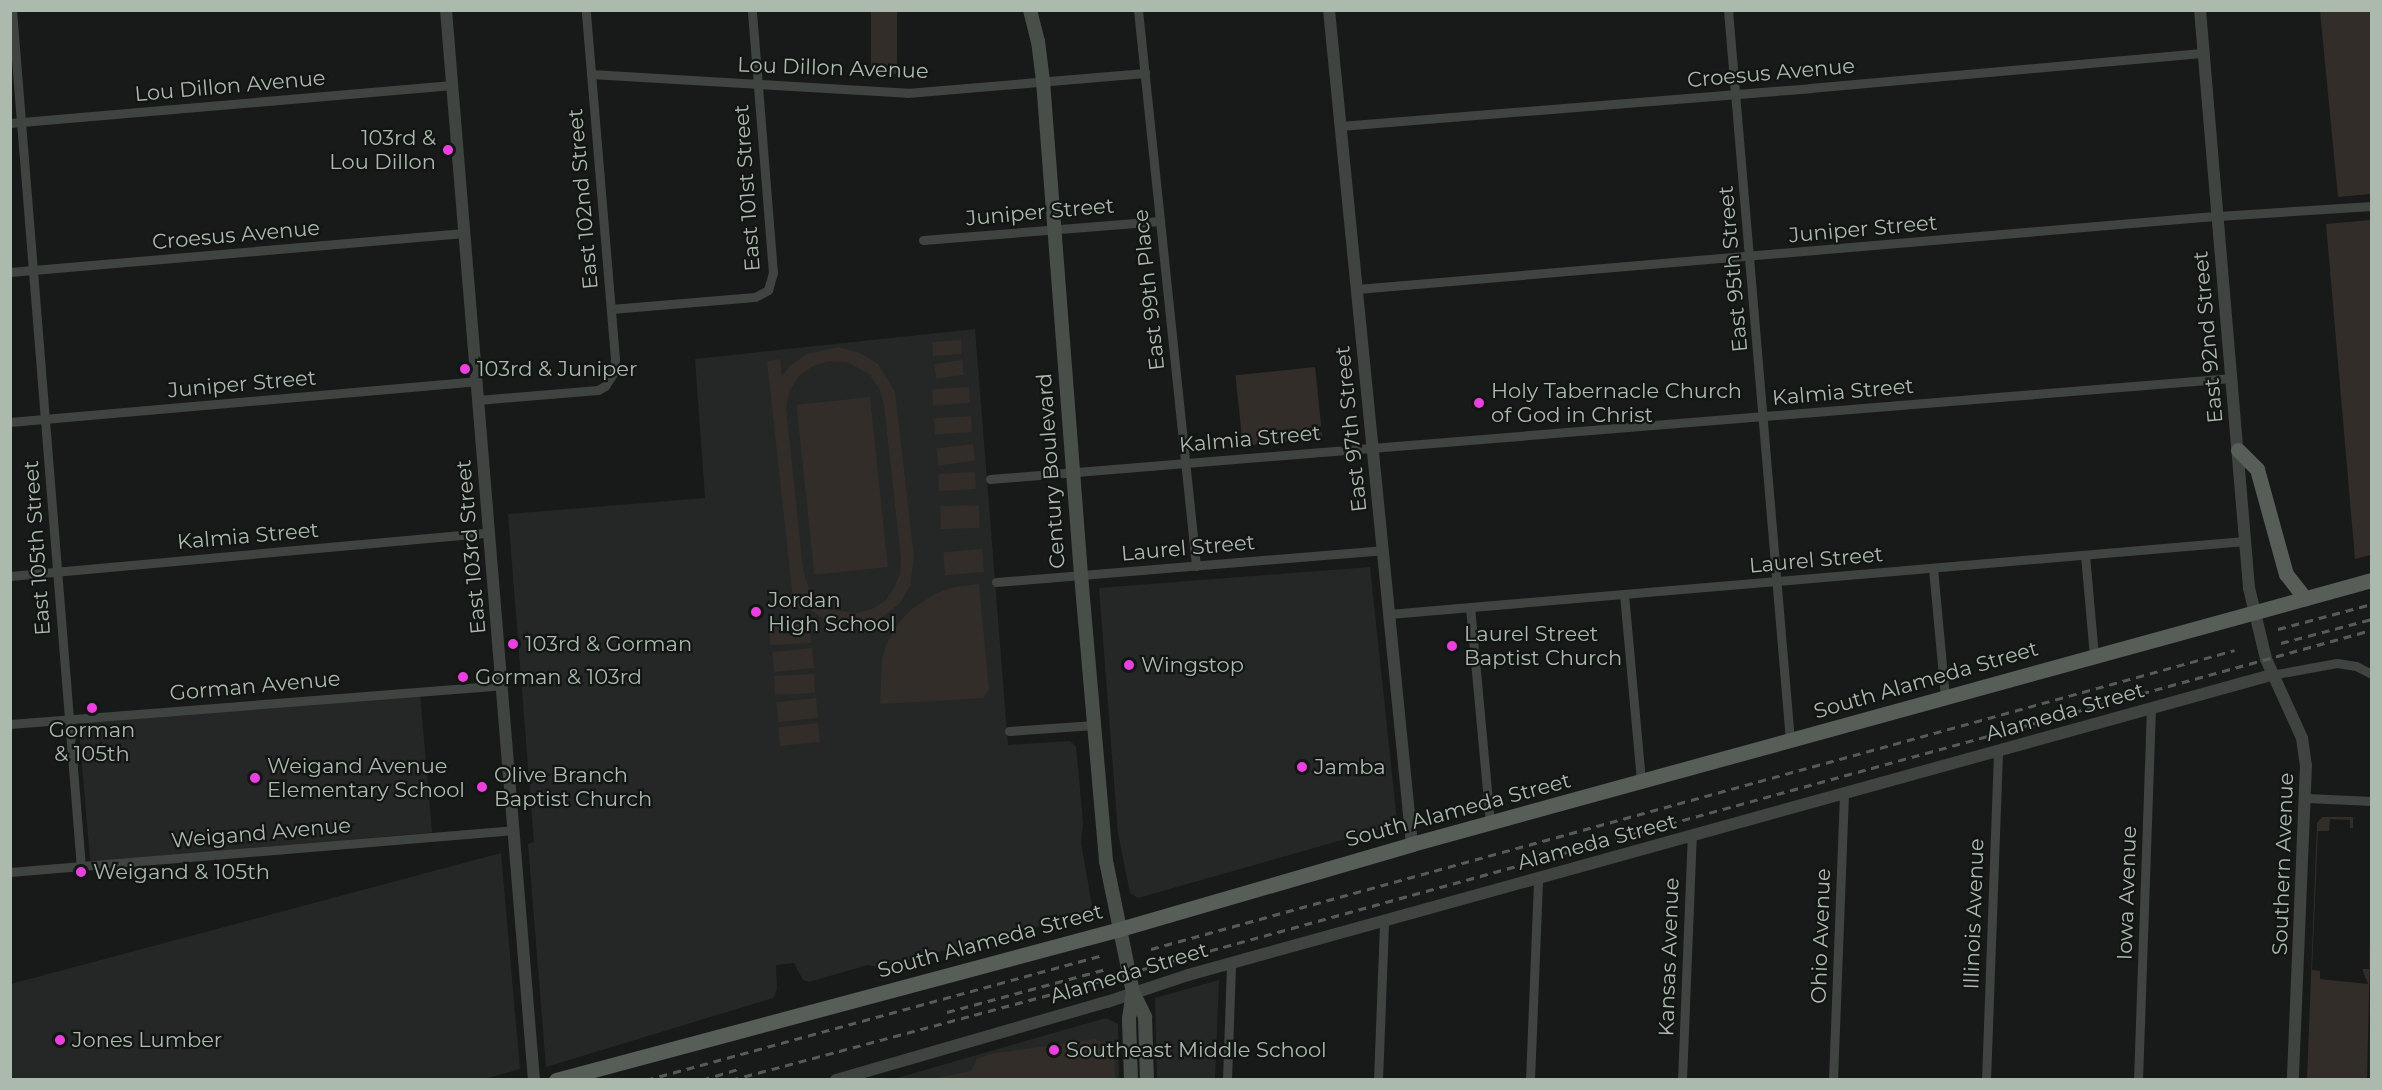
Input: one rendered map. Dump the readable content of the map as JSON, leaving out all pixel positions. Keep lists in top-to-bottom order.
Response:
{
  "streets": {
    "main road": ["Century Boulevard", "South Alameda Street"],
    "street": [
      "Lou Dillon Avenue",
      "Croesus Avenue",
      "East 101st Street",
      "East 102nd Street",
      "Juniper Street",
      "East 95th Street",
      "East 99th Place",
      "East 92nd Street",
      "Kalmia Street",
      "East 97th Street",
      "East 103rd Street",
      "East 105th Street",
      "Laurel Street",
      "Gorman Avenue",
      "Alameda Street",
      "Weigand Avenue",
      "Southern Avenue",
      "Iowa Avenue",
      "Illinois Avenue",
      "Ohio Avenue",
      "Kansas Avenue"
    ]
  },
  "crossings": [
    ["Lou Dillon Avenue", "East 101st Street"],
    ["Lou Dillon Avenue", "East 102nd Street"],
    ["Lou Dillon Avenue", "East 99th Place"],
    ["Lou Dillon Avenue", "Century Boulevard"],
    ["Lou Dillon Avenue", "East 103rd Street"],
    ["Lou Dillon Avenue", "East 105th Street"],
    ["Croesus Avenue", "East 95th Street"],
    ["Croesus Avenue", "East 92nd Street"],
    ["Croesus Avenue", "East 97th Street"],
    ["Croesus Avenue", "East 103rd Street"],
    ["Croesus Avenue", "East 105th Street"],
    ["East 101st Street", "East 102nd Street"],
    ["East 102nd Street", "East 103rd Street"],
    ["Juniper Street", "East 95th Street"],
    ["Juniper Street", "East 99th Place"],
    ["Juniper Street", "East 92nd Street"],
    ["Juniper Street", "East 97th Street"],
    ["Juniper Street", "Century Boulevard"],
    ["Juniper Street", "East 103rd Street"],
    ["Juniper Street", "East 105th Street"],
    ["East 95th Street", "Kalmia Street"],
    ["East 95th Street", "Laurel Street"],
    ["East 95th Street", "South Alameda Street"],
    ["East 99th Place", "Kalmia Street"],
    ["East 99th Place", "Laurel Street"],
    ["East 92nd Street", "Kalmia Street"],
    ["East 92nd Street", "Laurel Street"],
    ["East 92nd Street", "South Alameda Street"],
    ["East 92nd Street", "Southern Avenue"],
    ["Kalmia Street", "East 97th Street"],
    ["Kalmia Street", "Century Boulevard"],
    ["Kalmia Street", "East 103rd Street"],
    ["Kalmia Street", "East 105th Street"],
    ["East 97th Street", "Laurel Street"],
    ["East 97th Street", "South Alameda Street"],
    ["Century Boulevard", "Laurel Street"],
    ["Century Boulevard", "South Alameda Street"],
    ["Century Boulevard", "Alameda Street"],
    ["East 103rd Street", "Gorman Avenue"],
    ["East 103rd Street", "Weigand Avenue"],
    ["East 105th Street", "Gorman Avenue"],
    ["East 105th Street", "Weigand Avenue"],
    ["Alameda Street", "Southern Avenue"],
    ["Alameda Street", "Iowa Avenue"],
    ["Alameda Street", "Illinois Avenue"],
    ["Alameda Street", "Ohio Avenue"],
    ["Alameda Street", "Kansas Avenue"]
  ],
  "places": [
    "103rd & Lou Dillon",
    "103rd & Juniper",
    "Holy Tabernacle Church of God in Christ",
    "Jordan High School",
    "103rd & Gorman",
    "Laurel Street Baptist Church",
    "Wingstop",
    "Gorman & 103rd",
    "Gorman & 105th",
    "Jamba",
    "Weigand Avenue Elementary School",
    "Olive Branch Baptist Church",
    "Weigand & 105th",
    "Jones Lumber",
    "Southeast Middle School"
  ]
}
